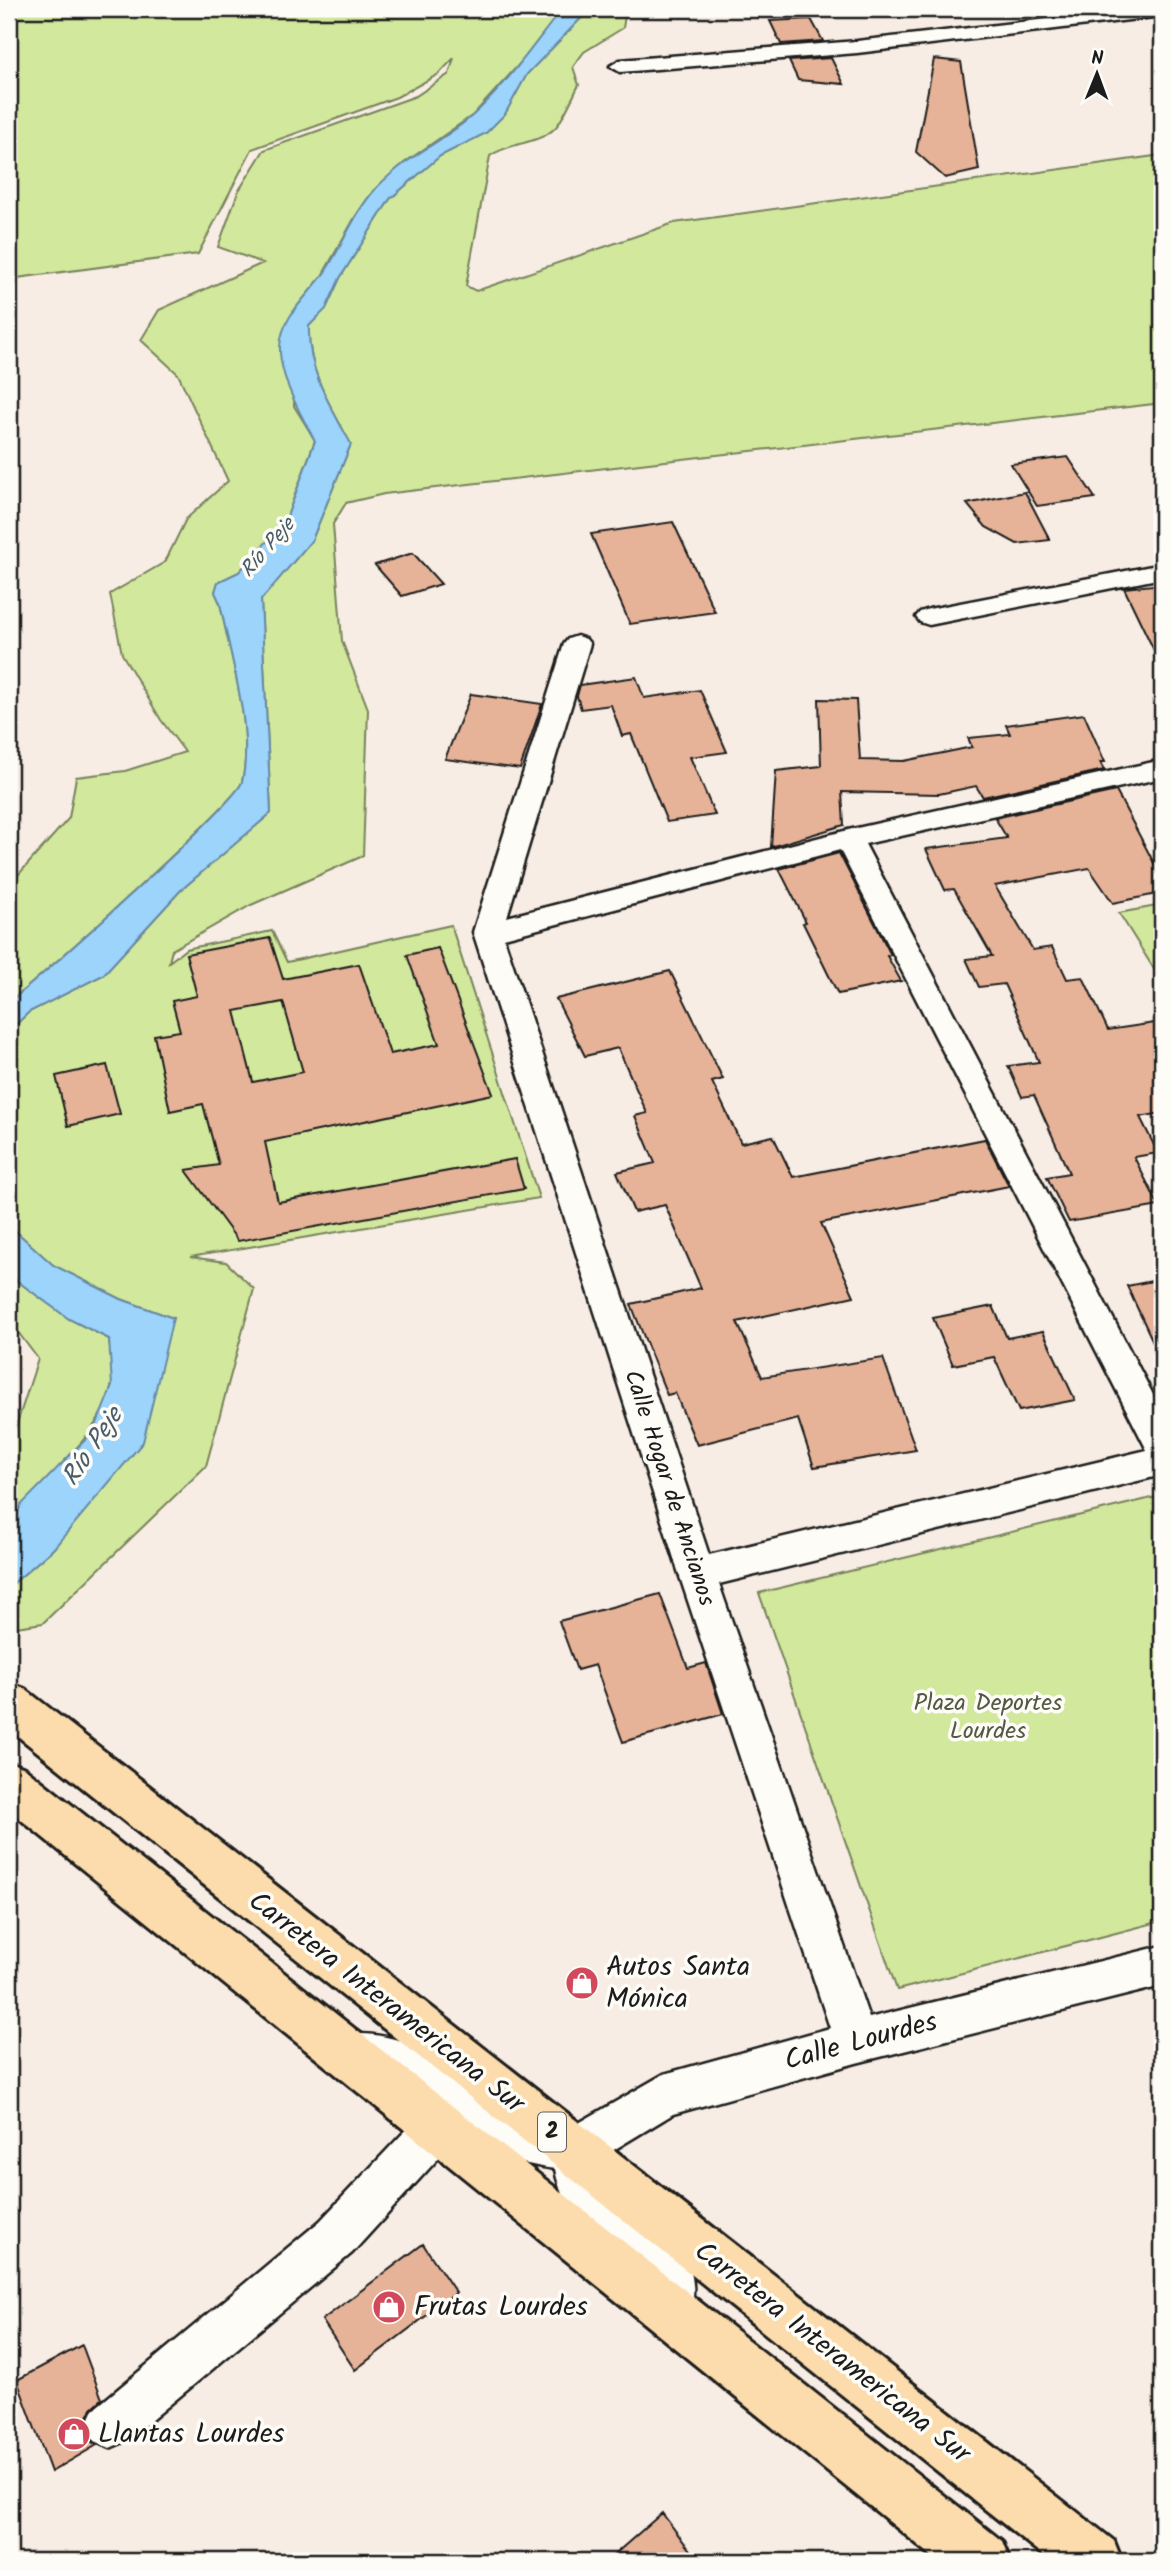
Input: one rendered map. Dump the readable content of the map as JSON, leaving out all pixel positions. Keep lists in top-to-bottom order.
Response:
{
  "streets": {
    "highway": ["Carretera Interamericana Sur", "2"],
    "street": ["Calle Hogar de Ancianos", "Calle Lourdes"]
  },
  "crossings": [
    ["Calle Hogar de Ancianos", "Calle Lourdes"],
    ["Carretera Interamericana Sur", "Calle Lourdes"]
  ],
  "water": ["Río Peje"],
  "parks": ["Plaza Deportes Lourdes"],
  "places": {
    "shop": ["Autos Santa Mónica", "Frutas Lourdes", "Llantas Lourdes"]
  },
  "north": "top"
}
